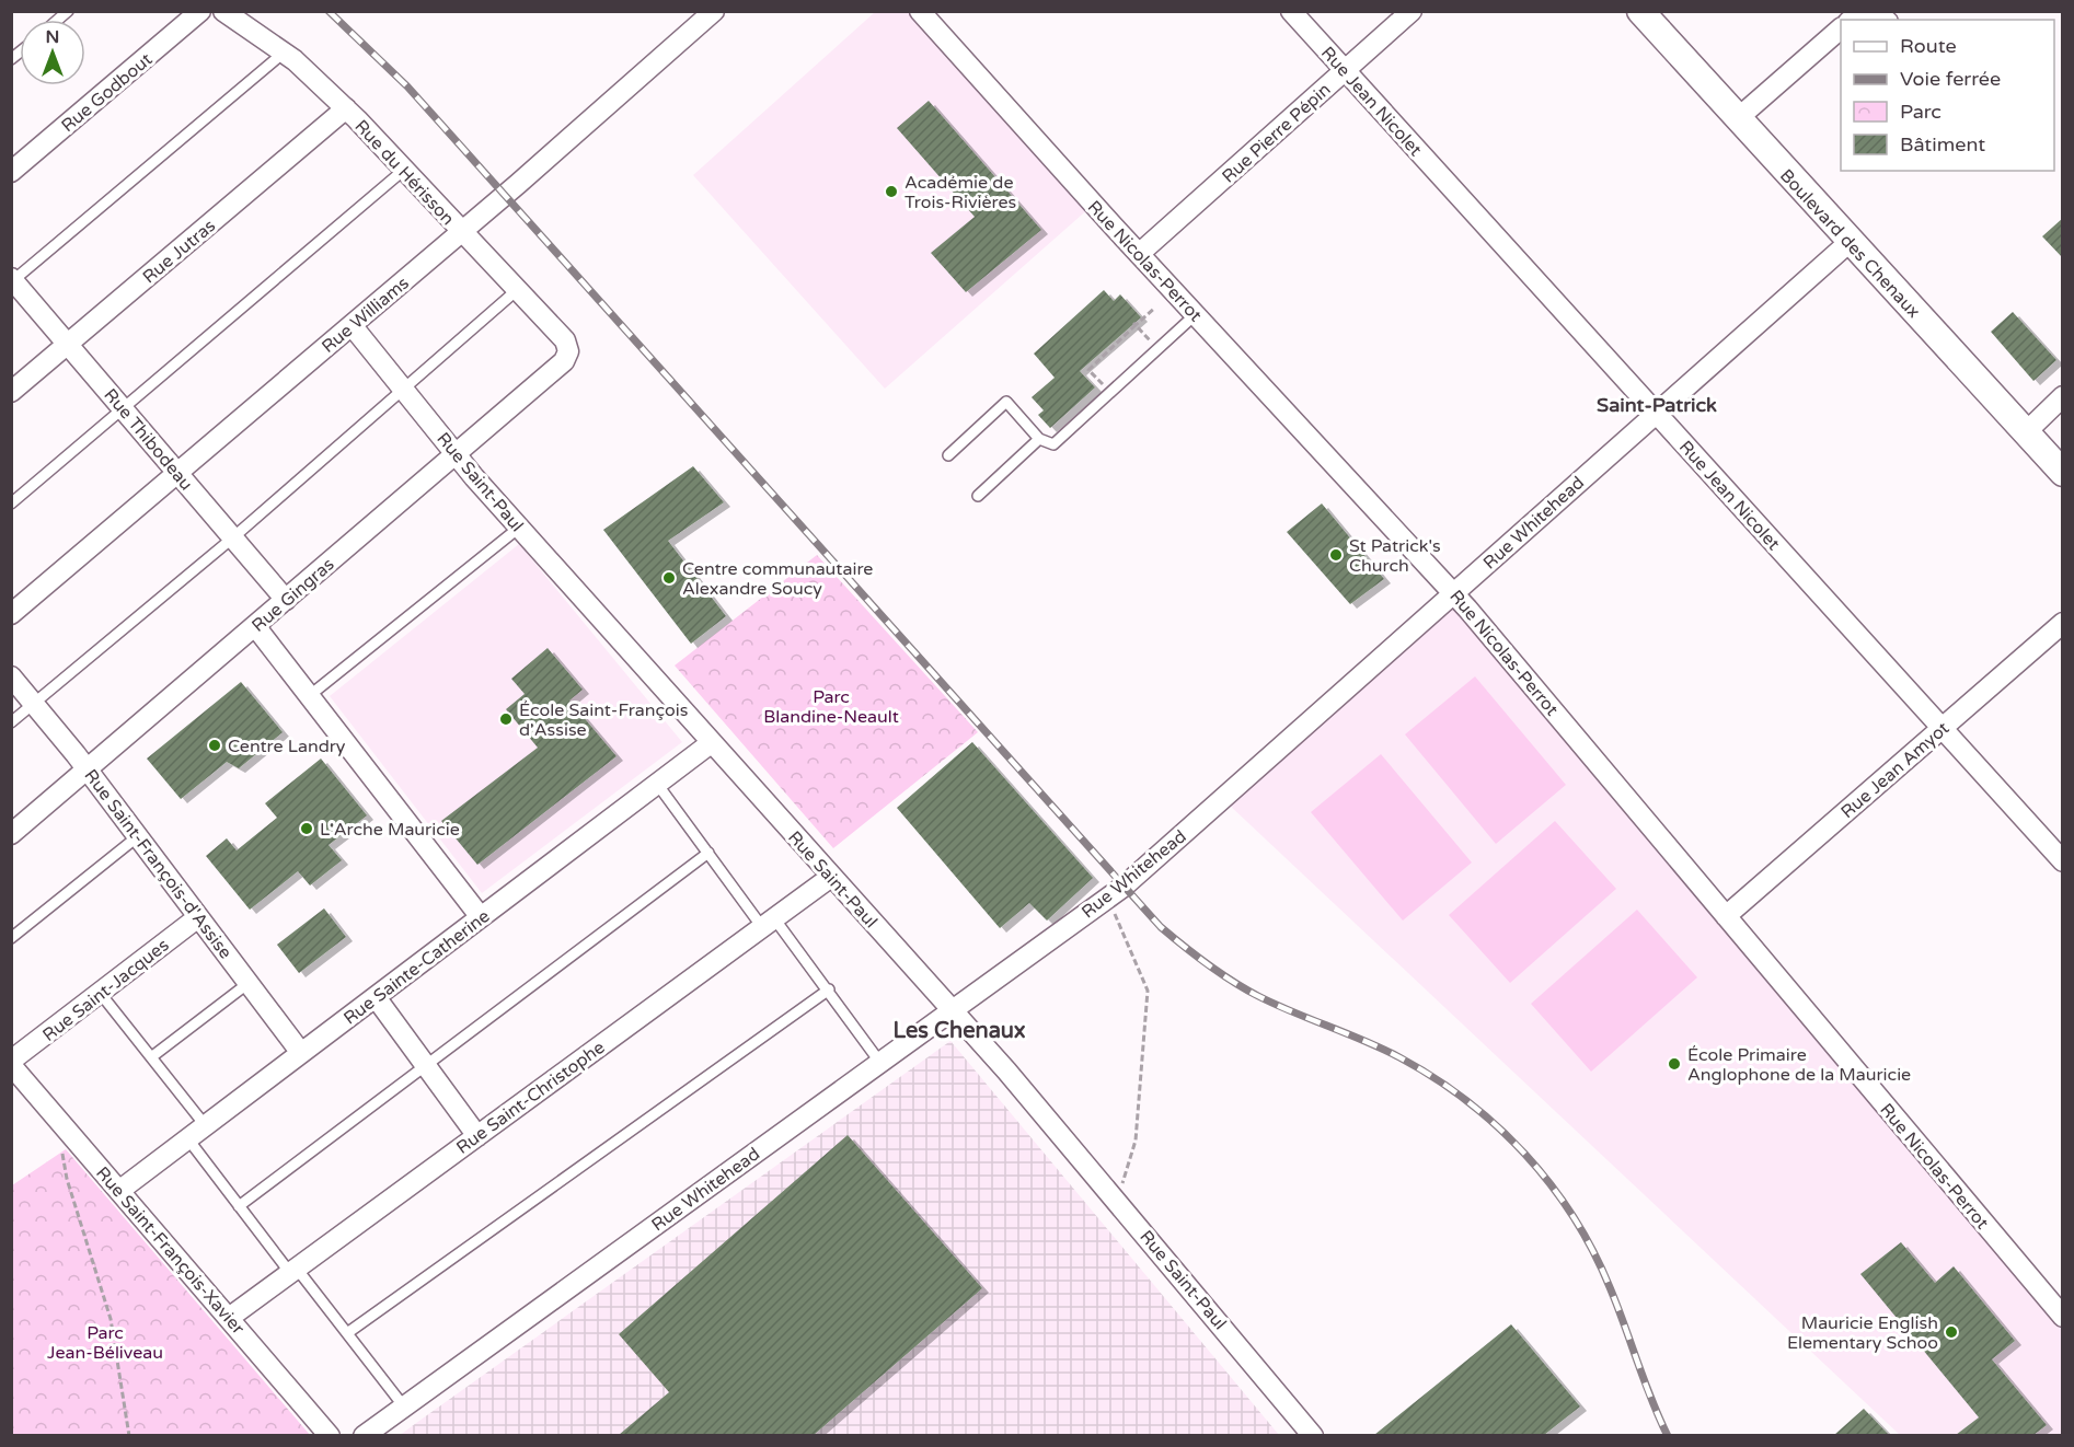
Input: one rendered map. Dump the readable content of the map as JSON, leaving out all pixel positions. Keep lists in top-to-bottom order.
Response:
{
  "streets": {
    "street": [
      "Rue Godbout",
      "Rue Jean Nicolet",
      "Rue Pierre Pépin",
      "Rue du Hérisson",
      "Boulevard des Chenaux",
      "Rue Jutras",
      "Rue Nicolas-Perrot",
      "Rue Williams",
      "Rue Thibodeau",
      "Rue Saint-Paul",
      "Rue Whitehead",
      "Rue Gingras",
      "Rue Jean Amyot",
      "Rue Saint-François-d'Assise",
      "Rue Sainte-Catherine",
      "Rue Saint-Jacques",
      "Rue Saint-Christophe",
      "Rue Saint-François-Xavier"
    ]
  },
  "crossings": [
    ["Rue Jean Nicolet", "Rue Pierre Pépin"],
    ["Rue Jean Nicolet", "Rue Whitehead"],
    ["Rue Jean Nicolet", "Rue Jean Amyot"],
    ["Rue Pierre Pépin", "Rue Nicolas-Perrot"],
    ["Rue du Hérisson", "Rue Jutras"],
    ["Rue du Hérisson", "Rue Williams"],
    ["Rue du Hérisson", "Rue Gingras"],
    ["Boulevard des Chenaux", "Rue Whitehead"],
    ["Rue Jutras", "Rue Thibodeau"],
    ["Rue Nicolas-Perrot", "Rue Whitehead"],
    ["Rue Nicolas-Perrot", "Rue Jean Amyot"],
    ["Rue Williams", "Rue Thibodeau"],
    ["Rue Williams", "Rue Saint-Paul"],
    ["Rue Thibodeau", "Rue Gingras"],
    ["Rue Saint-Paul", "Rue Whitehead"],
    ["Rue Saint-Paul", "Rue Gingras"],
    ["Rue Saint-Paul", "Rue Sainte-Catherine"],
    ["Rue Saint-Paul", "Rue Saint-Christophe"],
    ["Rue Gingras", "Rue Saint-François-d'Assise"],
    ["Rue Saint-François-d'Assise", "Rue Sainte-Catherine"],
    ["Rue Saint-François-d'Assise", "Rue Saint-Jacques"],
    ["Rue Sainte-Catherine", "Rue Saint-François-Xavier"],
    ["Rue Saint-Jacques", "Rue Saint-François-Xavier"],
    ["Rue Saint-Christophe", "Rue Saint-François-Xavier"]
  ],
  "districts": ["Saint-Patrick", "Les Chenaux"],
  "parks": ["Parc Blandine-Neault", "Parc Jean-Béliveau"],
  "places": [
    "Académie de Trois-Rivières",
    "St Patrick's Church",
    "Centre communautaire Alexandre Soucy",
    "École Saint-François d'Assise",
    "Centre Landry",
    "L'Arche Mauricie",
    "École Primaire Anglophone de la Mauricie",
    "Mauricie English Elementary Schoo"
  ],
  "legend": [
    "Route",
    "Voie ferrée",
    "Parc",
    "Bâtiment"
  ],
  "north": "top"
}
